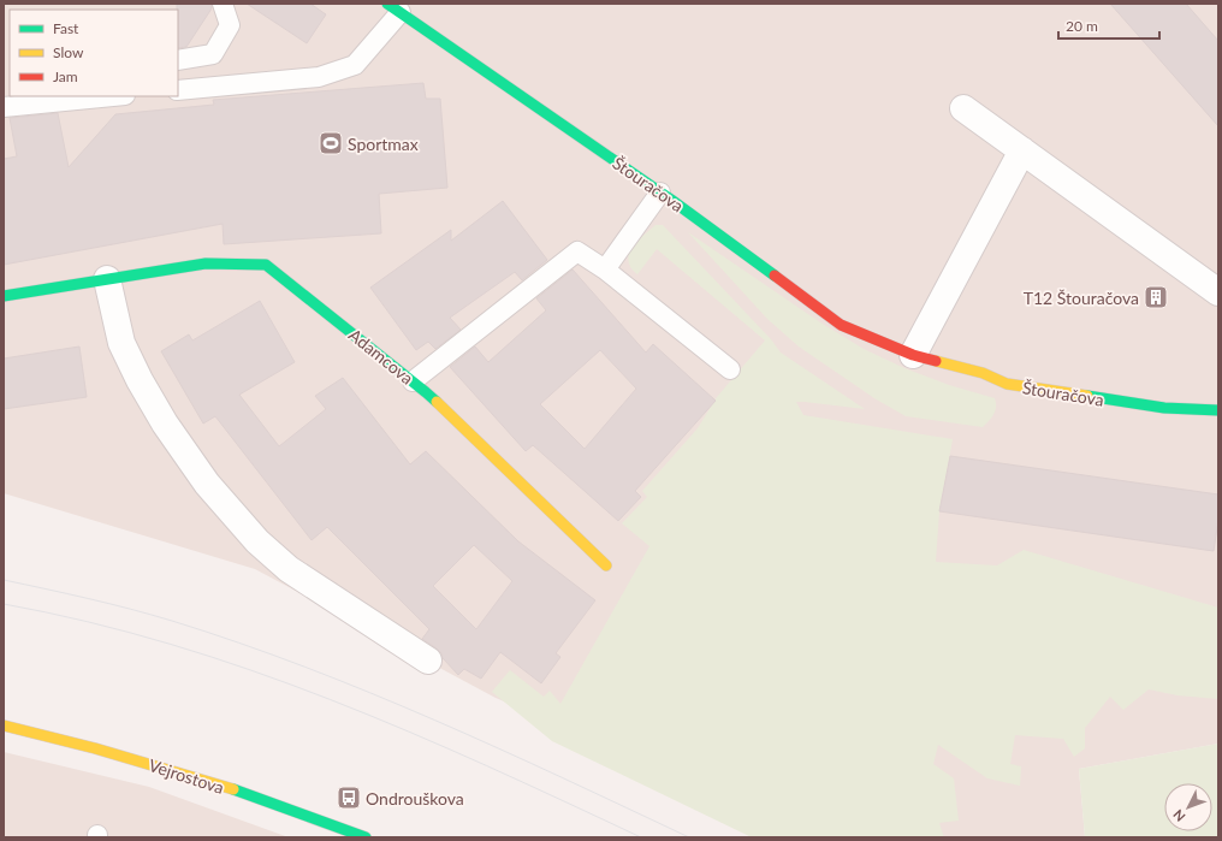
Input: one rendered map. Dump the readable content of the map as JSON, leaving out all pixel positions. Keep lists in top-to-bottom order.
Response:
{
  "streets": {
    "street": ["Štouračova", "Adamcova", "Vejrostova"]
  },
  "places": {
    "sports": ["Sportmax"],
    "building": ["T12 Štouračova"],
    "bus stop": ["Ondrouškova"]
  },
  "legend": ["Fast", "Slow", "Jam"],
  "scale_bar": "20 m",
  "north": "bottom left"
}
